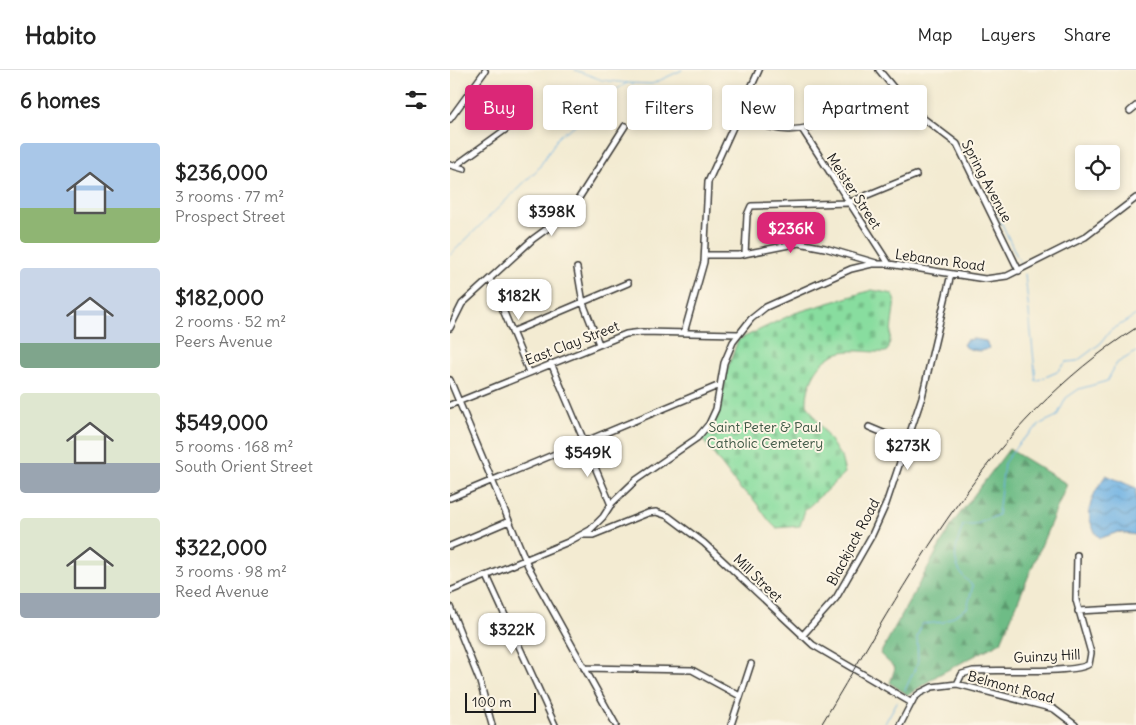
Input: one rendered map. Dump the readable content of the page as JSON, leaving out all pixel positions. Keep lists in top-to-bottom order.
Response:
{
  "streets": {
    "street": [
      "Spring Avenue",
      "Meister Street",
      "Lebanon Road",
      "East Clay Street",
      "Blackjack Road",
      "Mill Street",
      "Guinzy Hill",
      "Belmont Road"
    ]
  },
  "crossings": [
    ["Spring Avenue", "Lebanon Road"],
    ["Meister Street", "Lebanon Road"],
    ["Lebanon Road", "East Clay Street"],
    ["Lebanon Road", "Blackjack Road"],
    ["Lebanon Road", "Mill Street"],
    ["Blackjack Road", "Mill Street"],
    ["Mill Street", "Belmont Road"],
    ["Guinzy Hill", "Belmont Road"]
  ],
  "parks": ["Saint Peter & Paul Catholic Cemetery"],
  "scale_bar": "100 m",
  "page": {
    "header": "Habito",
    "nav": ["Map", "Layers", "Share"],
    "heading": "6 homes",
    "chip": [
      "Buy",
      "Rent",
      "Filters",
      "New",
      "Apartment"
    ],
    "list": [
      {
        "name": "$236,000",
        "note": "3 rooms · 77 m² · Prospect Street"
      },
      {
        "name": "$182,000",
        "note": "2 rooms · 52 m² · Peers Avenue"
      },
      {
        "name": "$549,000",
        "note": "5 rooms · 168 m² · South Orient Street"
      },
      {
        "name": "$322,000",
        "note": "3 rooms · 98 m² · Reed Avenue"
      }
    ],
    "price": [
      "$398K",
      "$236K",
      "$182K",
      "$273K",
      "$549K",
      "$322K"
    ],
    "scale": "100 m"
  }
}
